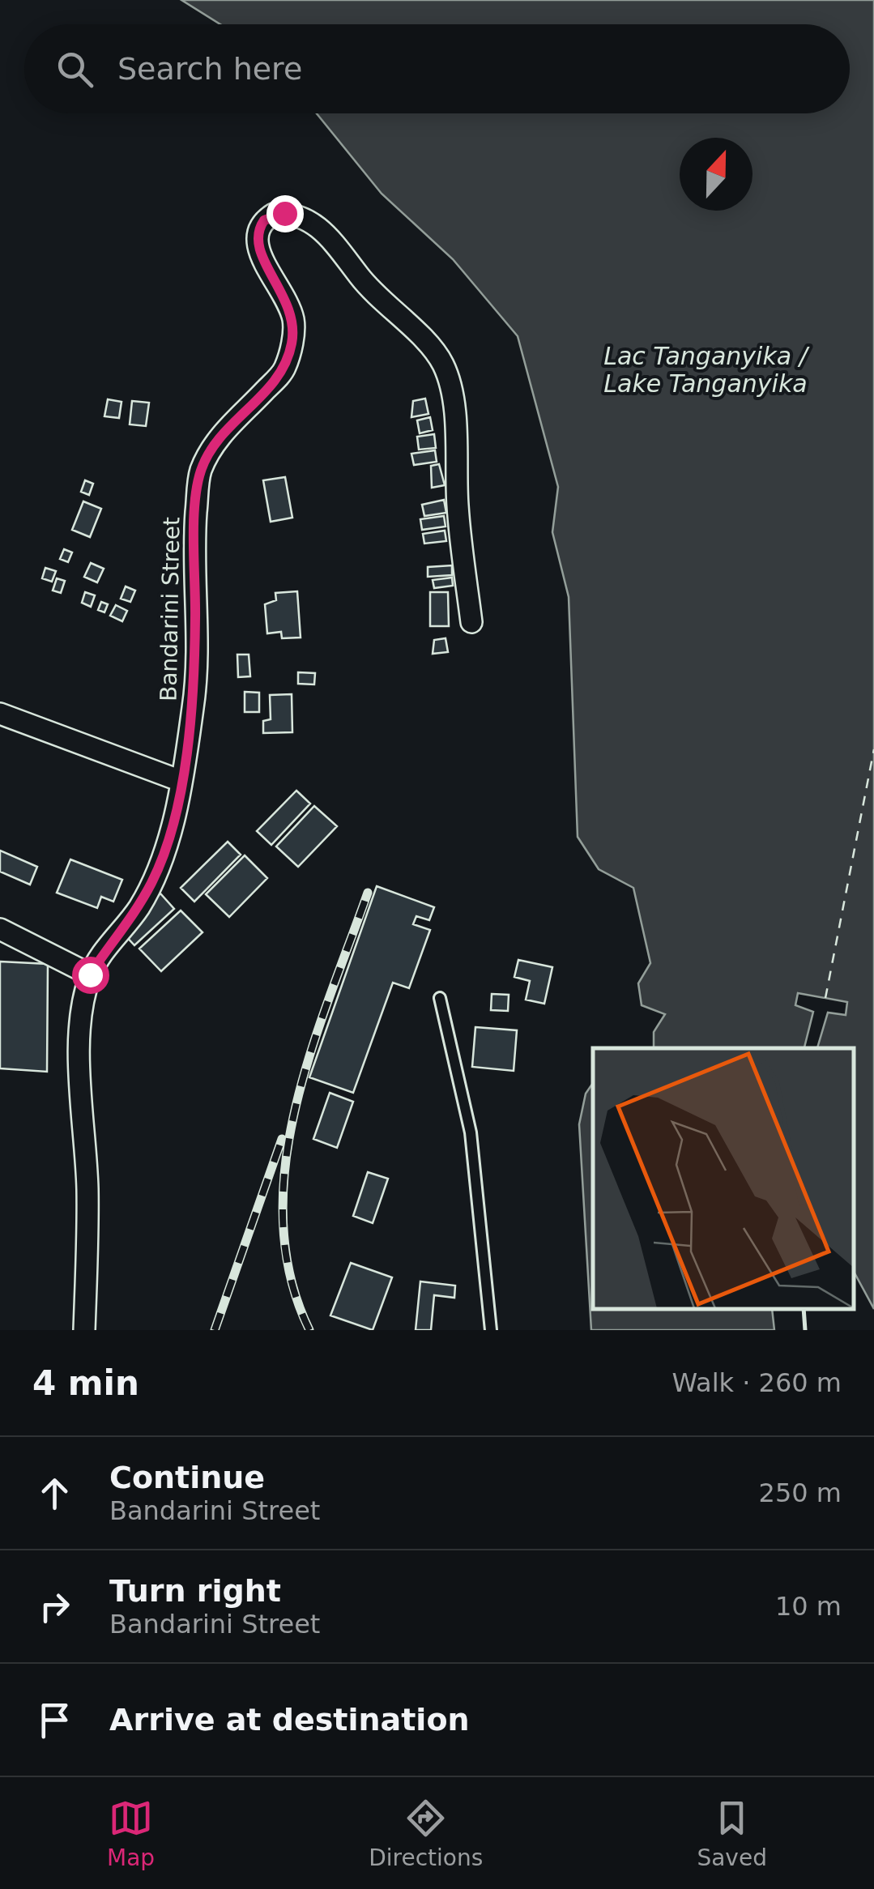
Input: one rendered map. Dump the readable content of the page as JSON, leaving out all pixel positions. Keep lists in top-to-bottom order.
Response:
{
  "streets": {
    "street": ["Bandarini Street"]
  },
  "water": ["Lac Tanganyika / Lake Tanganyika"],
  "north": "top",
  "page": {
    "search": "Search here",
    "heading": ["4 min", "Walk · 260 m"],
    "list": [
      ["Continue", "Bandarini Street", "250 m"],
      ["Turn right", "Bandarini Street", "10 m"],
      "Arrive at destination"
    ],
    "nav": ["Map", "Directions", "Saved"]
  }
}
